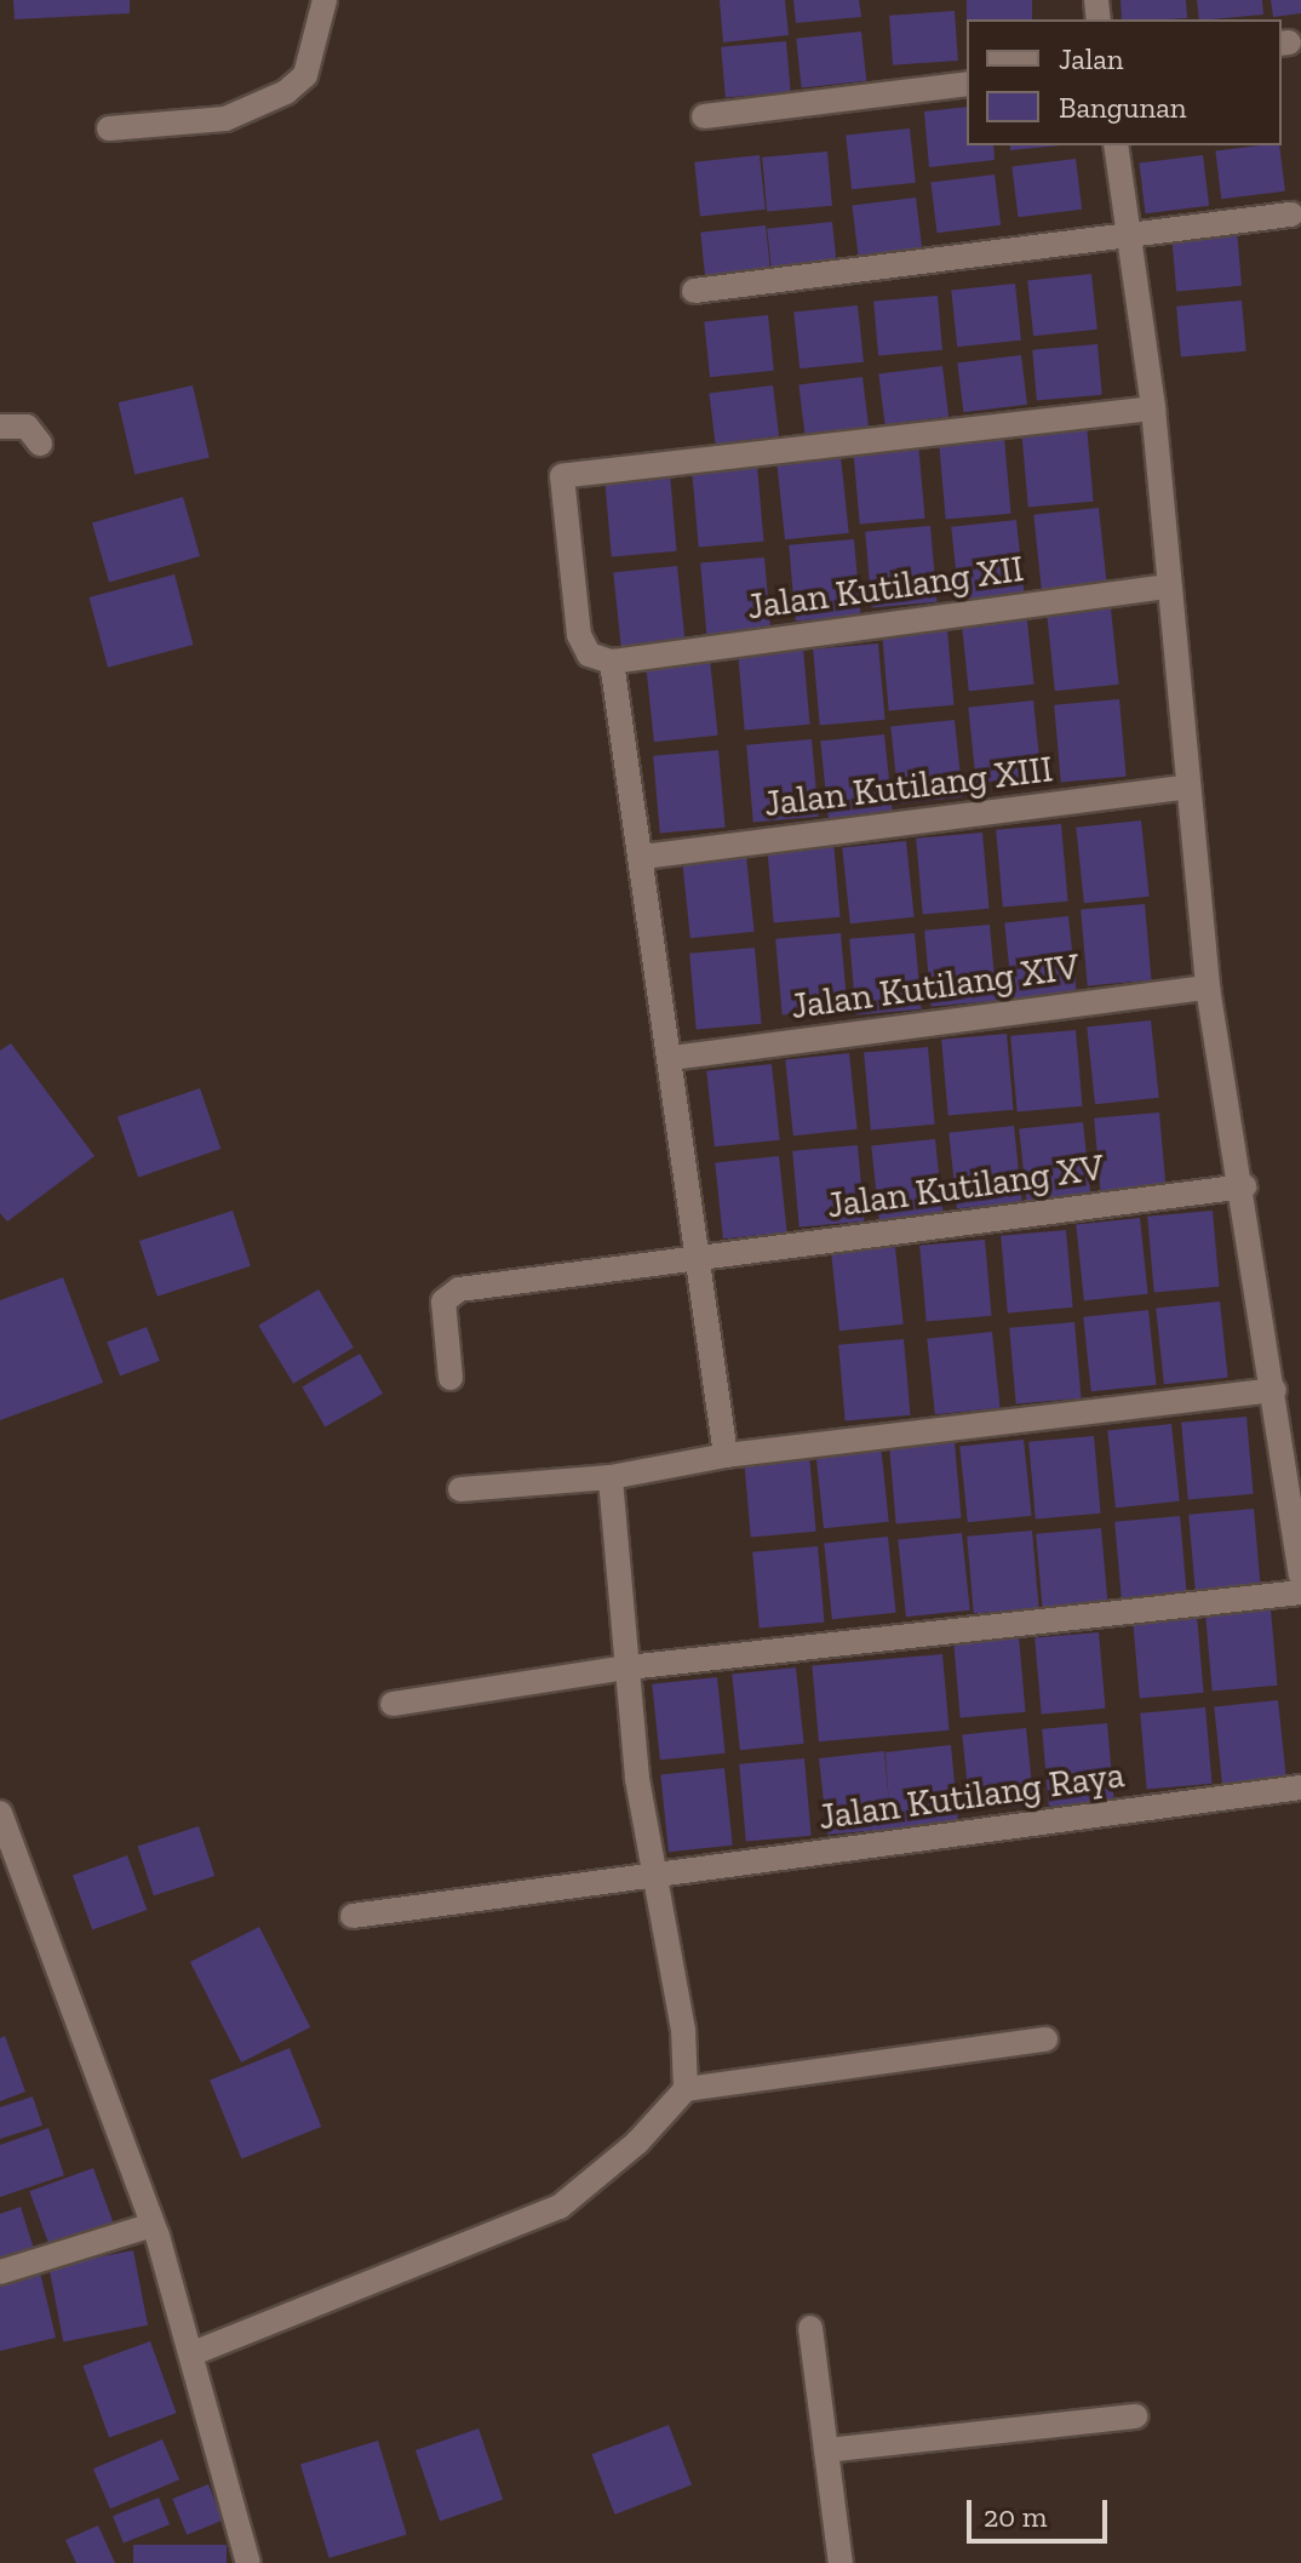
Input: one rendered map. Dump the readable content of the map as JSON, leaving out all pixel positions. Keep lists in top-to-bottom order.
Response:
{
  "streets": {
    "street": [
      "Jalan Kutilang XII",
      "Jalan Kutilang XIII",
      "Jalan Kutilang XIV",
      "Jalan Kutilang XV",
      "Jalan Kutilang Raya"
    ]
  },
  "legend": ["Jalan", "Bangunan"],
  "scale_bar": "20 m"
}
